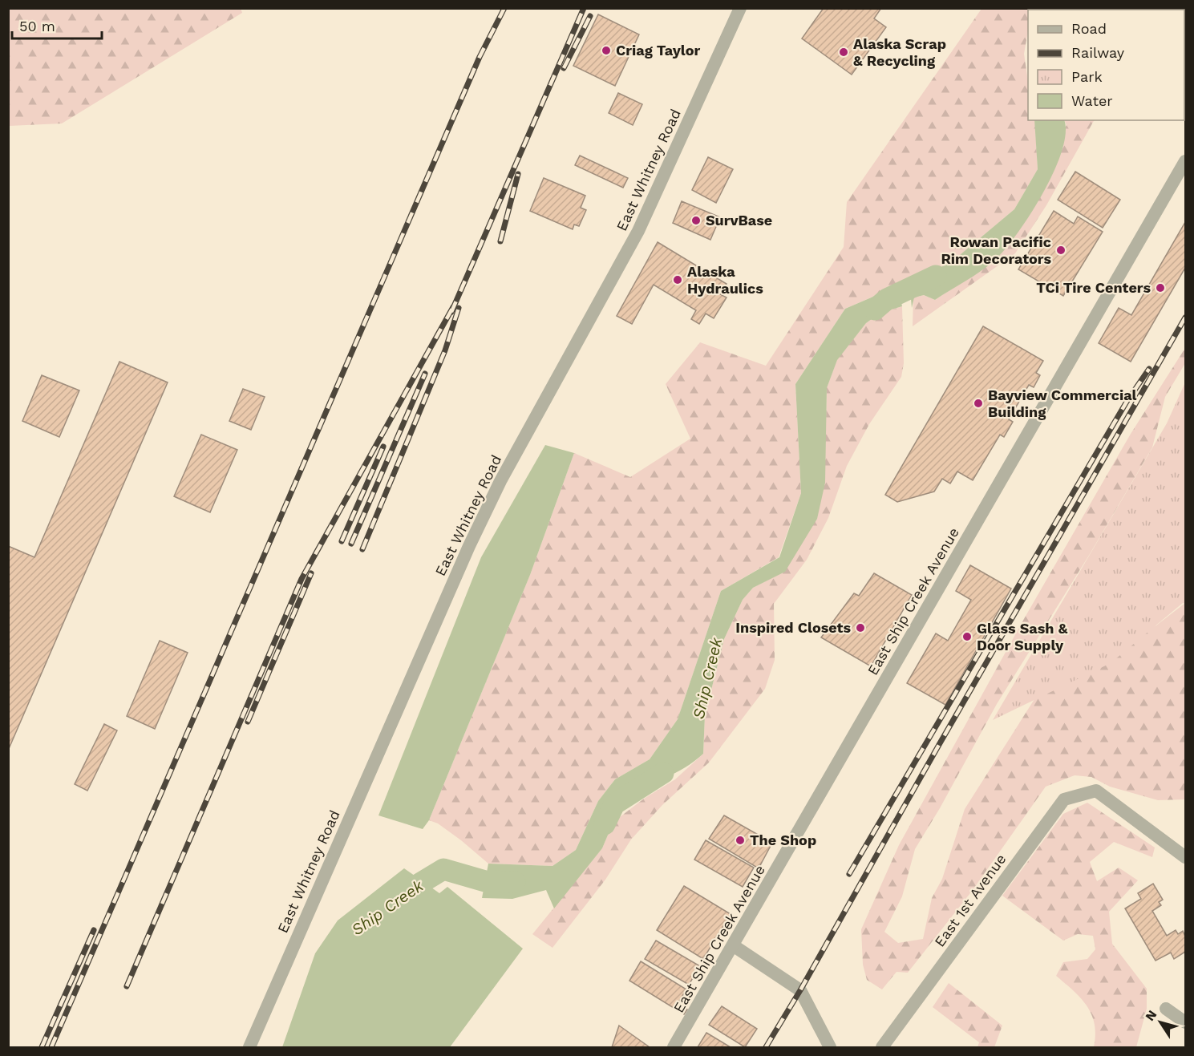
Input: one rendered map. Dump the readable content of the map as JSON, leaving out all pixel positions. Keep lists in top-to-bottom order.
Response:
{
  "streets": {
    "street": ["East Whitney Road", "East Ship Creek Avenue", "East 1st Avenue"]
  },
  "water": ["Ship Creek"],
  "places": [
    "Criag Taylor",
    "Alaska Scrap & Recycling",
    "SurvBase",
    "Rowan Pacific Rim Decorators",
    "Alaska Hydraulics",
    "TCi Tire Centers",
    "Bayview Commercial Building",
    "Inspired Closets",
    "Glass Sash & Door Supply",
    "The Shop"
  ],
  "legend": [
    "Road",
    "Railway",
    "Park",
    "Water"
  ],
  "scale_bar": "50 m",
  "north": "top left"
}
